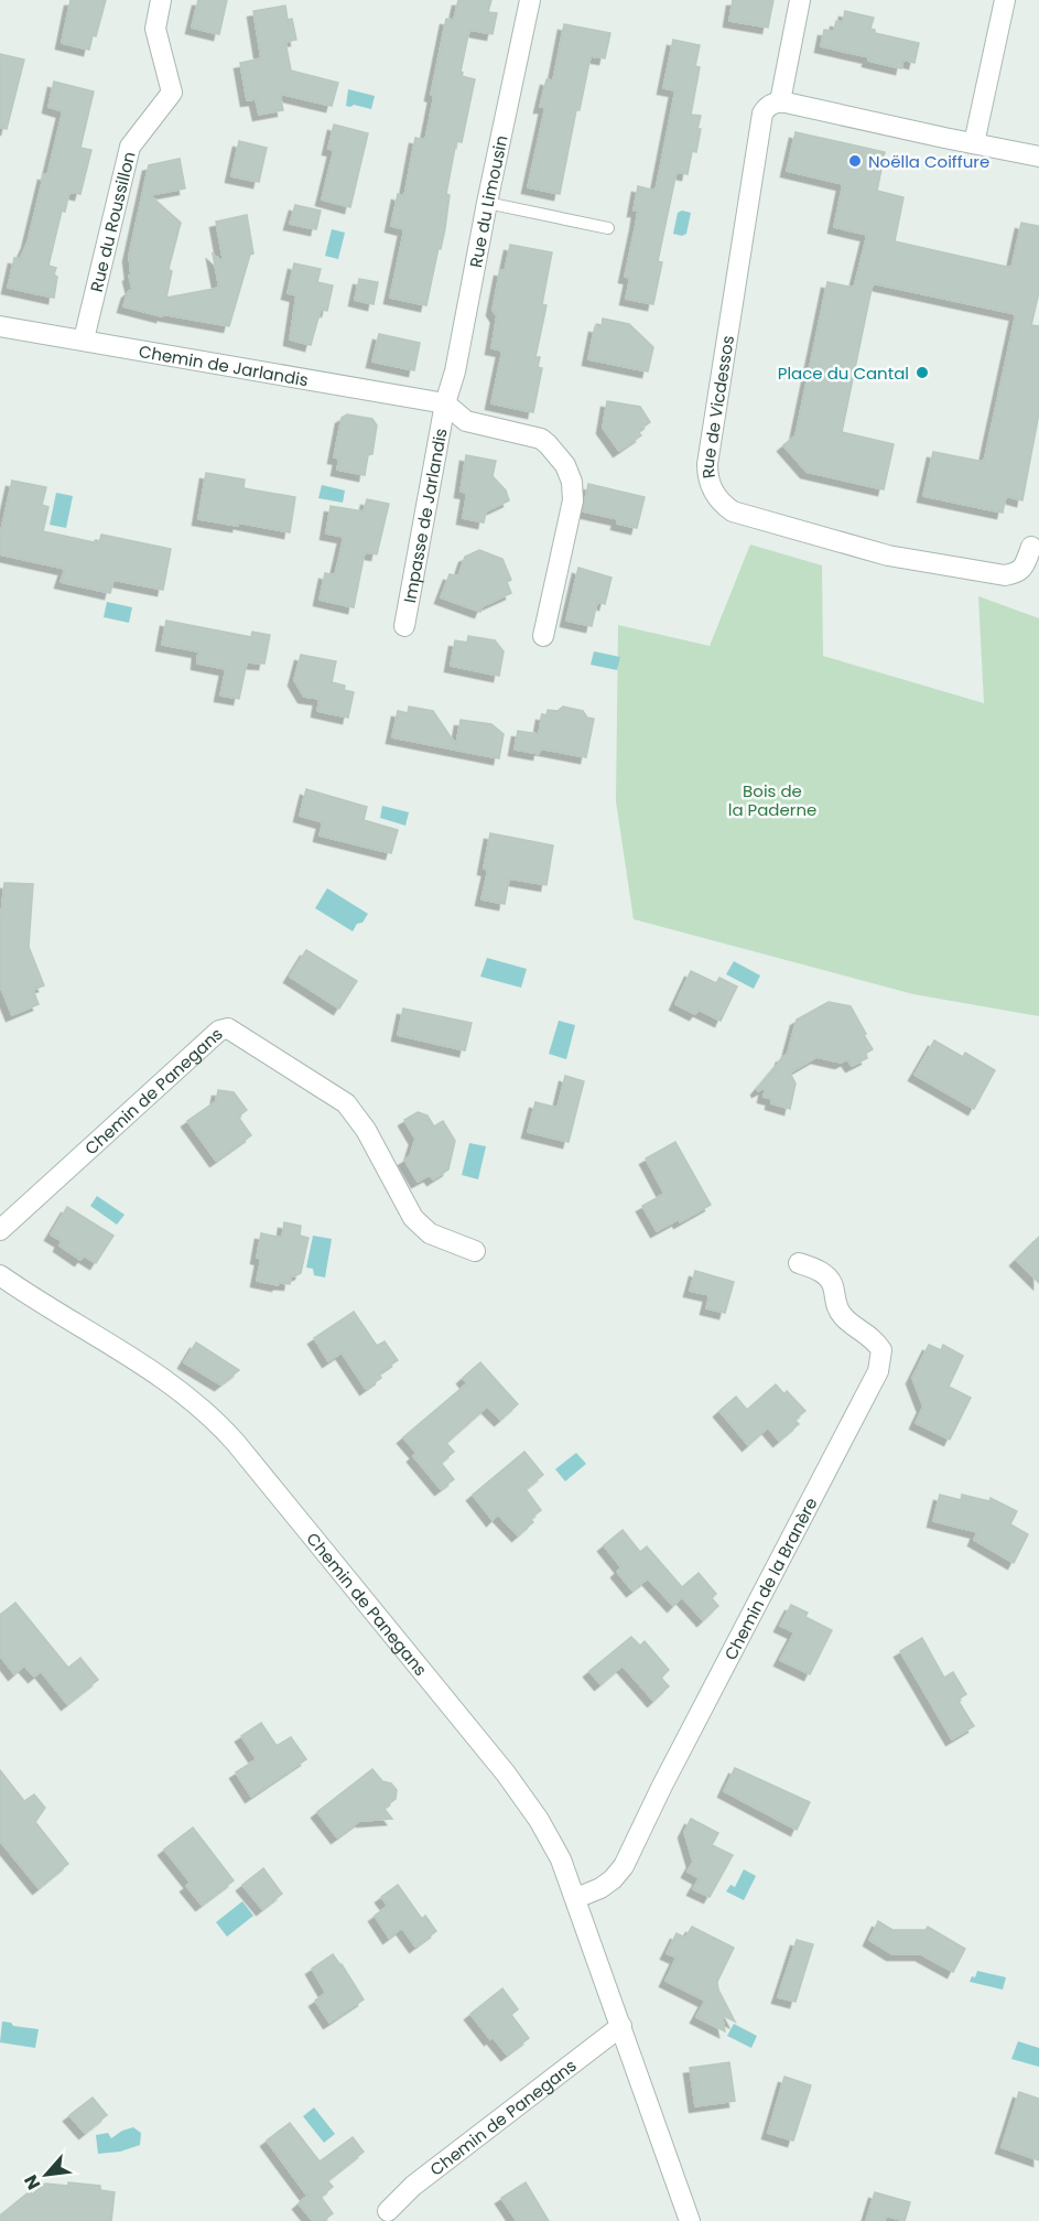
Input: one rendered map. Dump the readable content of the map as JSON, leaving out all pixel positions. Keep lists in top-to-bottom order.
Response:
{
  "streets": {
    "street": [
      "Rue du Limousin",
      "Rue du Roussillon",
      "Chemin de Jarlandis",
      "Rue de Vicdessos",
      "Impasse de Jarlandis",
      "Chemin de Panegans",
      "Chemin de la Branère"
    ]
  },
  "crossings": [
    ["Rue du Limousin", "Chemin de Jarlandis"],
    ["Rue du Limousin", "Impasse de Jarlandis"],
    ["Rue du Roussillon", "Chemin de Jarlandis"],
    ["Chemin de Jarlandis", "Impasse de Jarlandis"],
    ["Chemin de Panegans", "Chemin de la Branère"]
  ],
  "parks": ["Bois de la Paderne"],
  "places": ["Noëlla Coiffure", "Place du Cantal"],
  "north": "bottom left"
}
